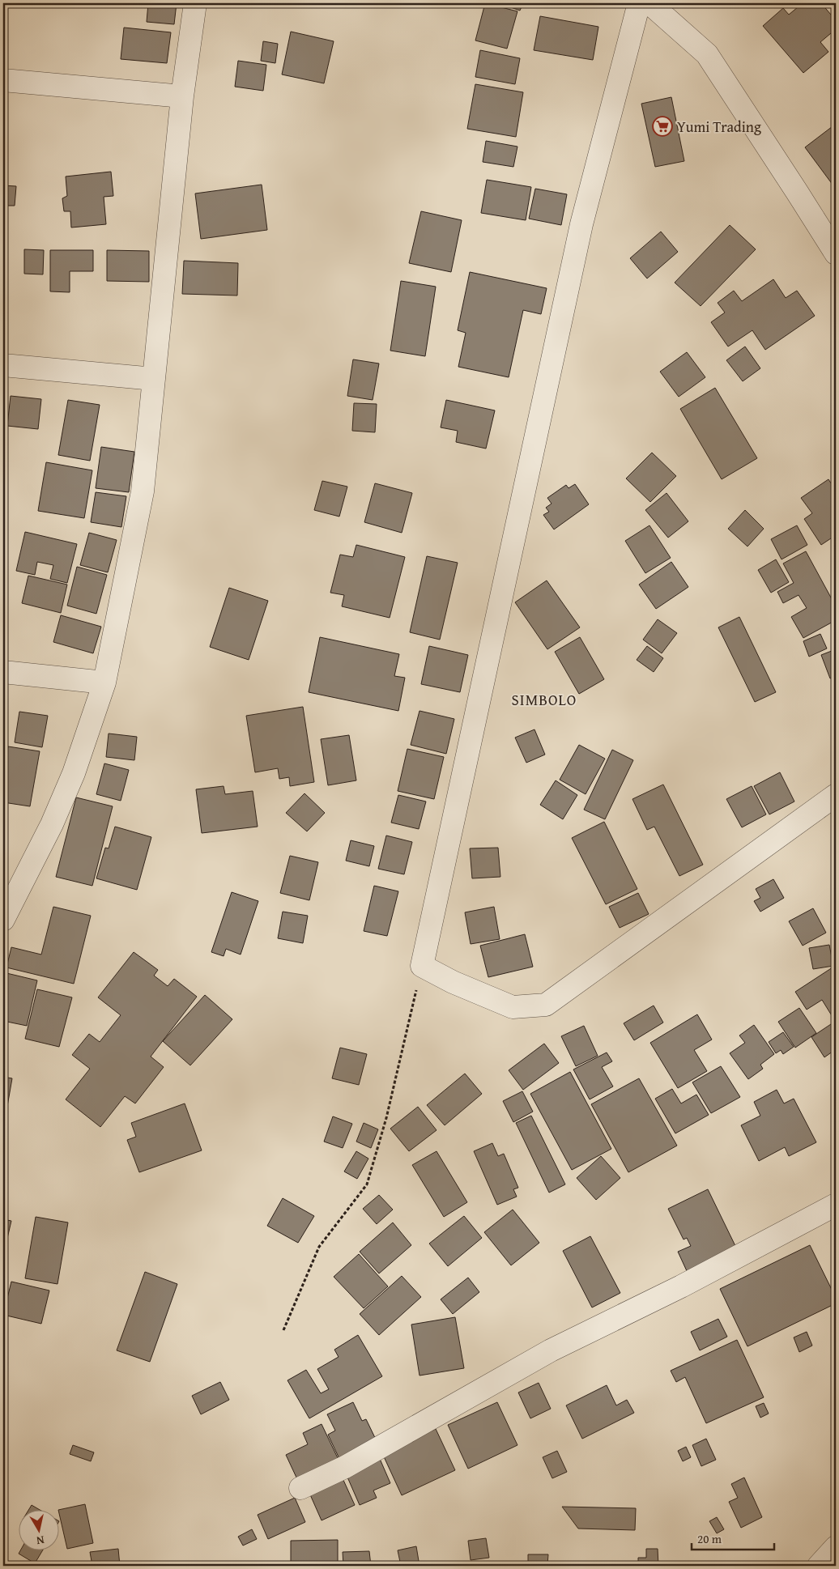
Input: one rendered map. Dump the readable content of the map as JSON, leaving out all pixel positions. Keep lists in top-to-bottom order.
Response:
{
  "districts": ["SIMBOLO"],
  "places": {
    "supermarket": ["Yumi Trading"]
  },
  "scale_bar": "20 m",
  "north": "bottom"
}
